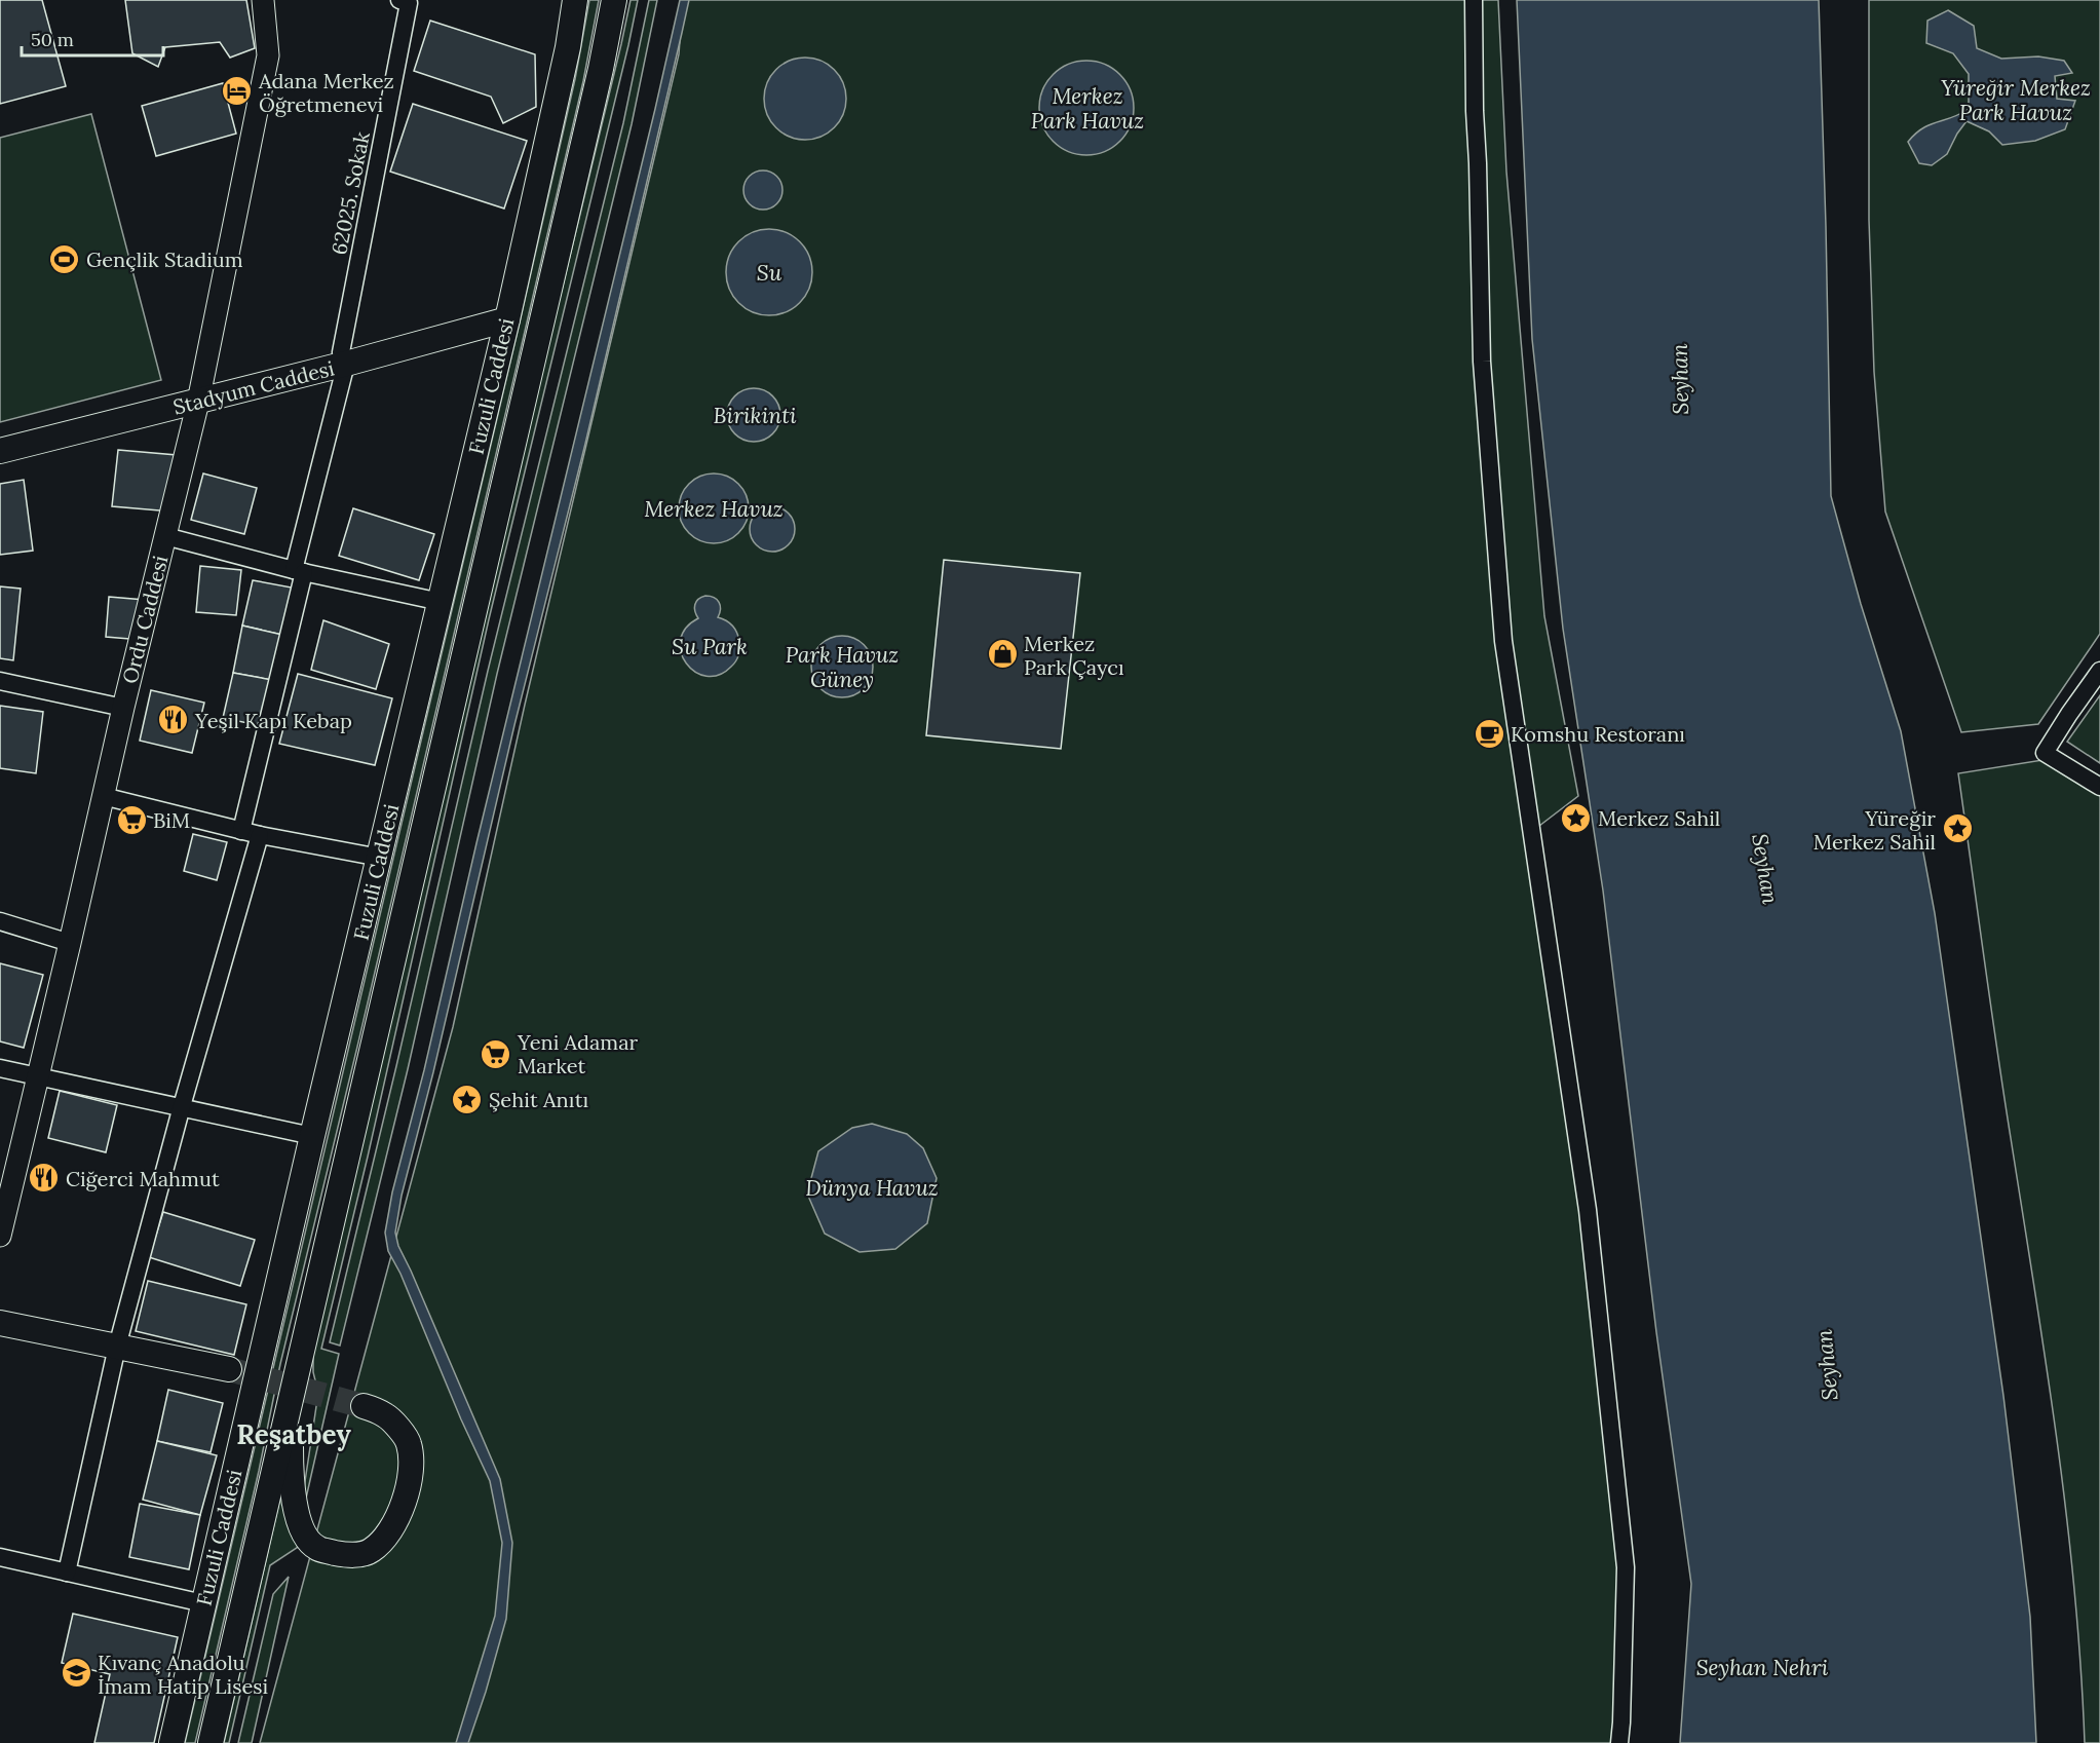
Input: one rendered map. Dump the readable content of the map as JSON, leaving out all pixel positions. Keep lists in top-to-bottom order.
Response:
{
  "streets": {
    "main road": ["Fuzuli Caddesi", "Stadyum Caddesi"],
    "street": ["62025. Sokak", "Ordu Caddesi"]
  },
  "crossings": [
    ["62025. Sokak", "Stadyum Caddesi"],
    ["Fuzuli Caddesi", "Stadyum Caddesi"],
    ["Stadyum Caddesi", "Ordu Caddesi"]
  ],
  "districts": ["Reşatbey"],
  "water": [
    "Yüreğir Merkez Park Havuz",
    "Merkez Park Havuz",
    "Su",
    "Seyhan",
    "Birikinti",
    "Merkez Havuz",
    "Su Park",
    "Park Havuz Güney",
    "Dünya Havuz",
    "Seyhan Nehri"
  ],
  "places": {
    "hotel": ["Adana Merkez Öğretmenevi"],
    "sports": ["Gençlik Stadium"],
    "shop": ["Merkez Park Çaycı"],
    "restaurant": ["Yeşil Kapı Kebap", "Ciğerci Mahmut"],
    "cafe": ["Komshu Restoranı"],
    "place": ["Merkez Sahil", "Yüreğir Merkez Sahil", "Şehit Anıtı"],
    "supermarket": ["BiM", "Yeni Adamar Market"],
    "school or university": ["Kıvanç Anadolu İmam Hatip Lisesi"]
  },
  "scale_bar": "50 m"
}
